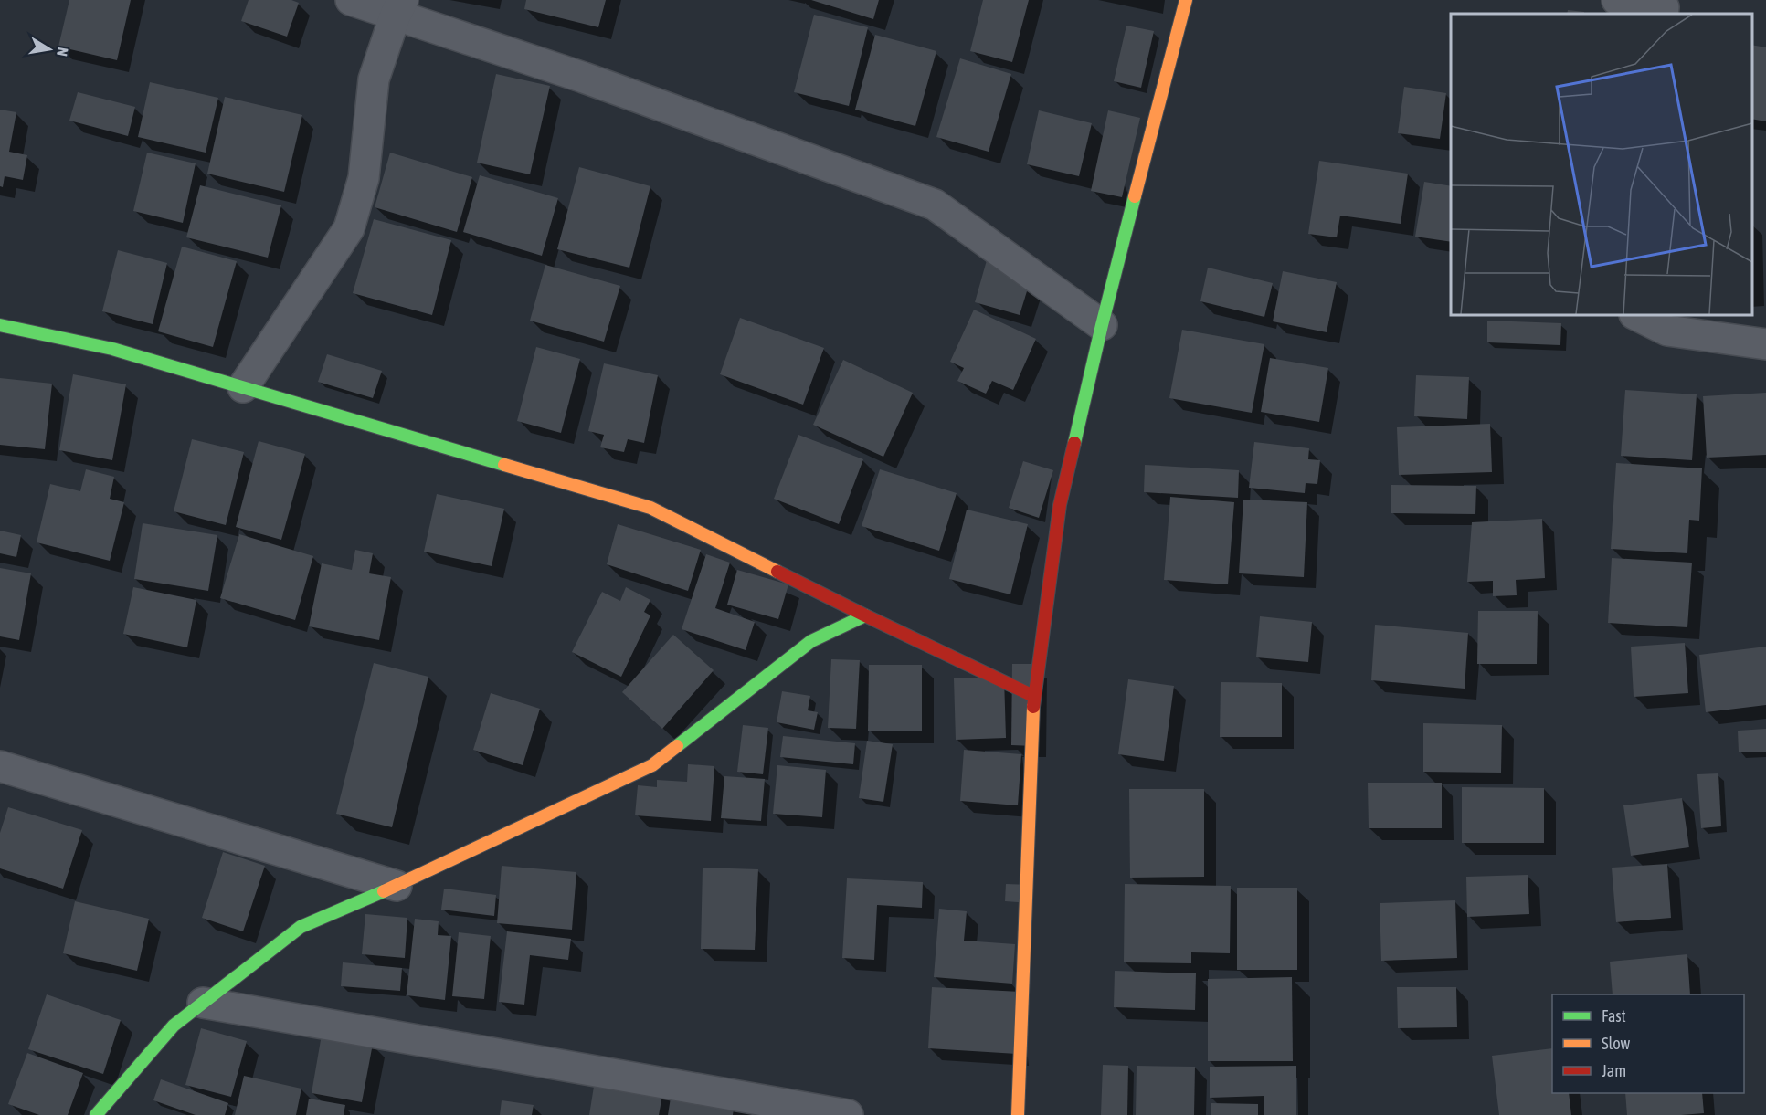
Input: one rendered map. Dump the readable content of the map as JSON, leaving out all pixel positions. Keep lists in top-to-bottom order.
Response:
{
  "legend": ["Fast", "Slow", "Jam"],
  "north": "right"
}
